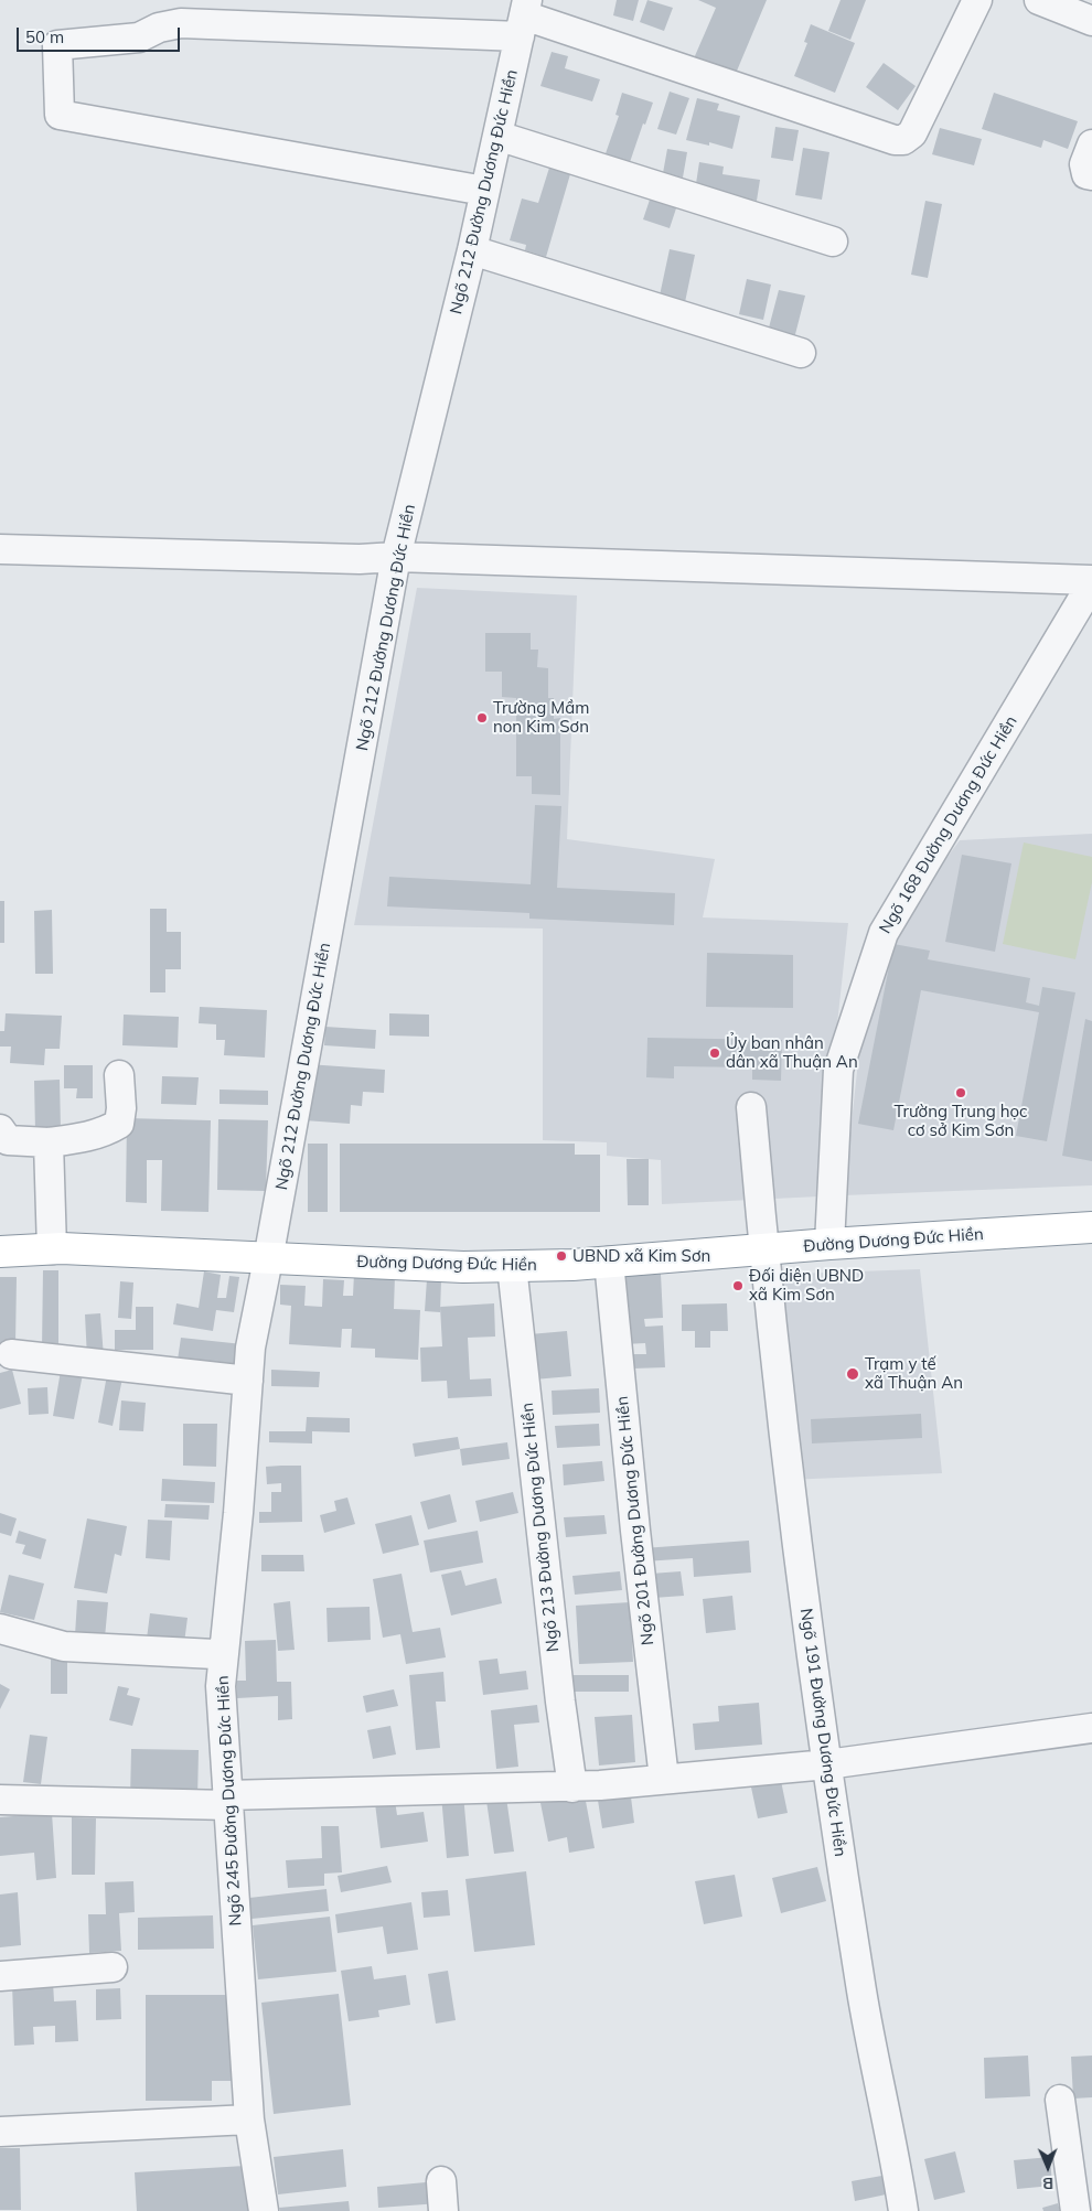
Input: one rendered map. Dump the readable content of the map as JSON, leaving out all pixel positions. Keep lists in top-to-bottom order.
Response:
{
  "streets": {
    "highway": ["Đường Dương Đức Hiền"],
    "street": [
      "Ngõ 212 Đường Dương Đức Hiền",
      "Ngõ 168 Đường Dương Đức Hiền",
      "Ngõ 201 Đường Dương Đức Hiền",
      "Ngõ 213 Đường Dương Đức Hiền",
      "Ngõ 191 Đường Dương Đức Hiền",
      "Ngõ 245 Đường Dương Đức Hiền"
    ]
  },
  "crossings": [
    ["Ngõ 212 Đường Dương Đức Hiền", "Đường Dương Đức Hiền"],
    ["Ngõ 212 Đường Dương Đức Hiền", "Ngõ 245 Đường Dương Đức Hiền"],
    ["Ngõ 168 Đường Dương Đức Hiền", "Đường Dương Đức Hiền"],
    ["Đường Dương Đức Hiền", "Ngõ 201 Đường Dương Đức Hiền"],
    ["Đường Dương Đức Hiền", "Ngõ 213 Đường Dương Đức Hiền"],
    ["Đường Dương Đức Hiền", "Ngõ 191 Đường Dương Đức Hiền"],
    ["Đường Dương Đức Hiền", "Ngõ 245 Đường Dương Đức Hiền"]
  ],
  "places": [
    "Trường Mầm non Kim Sơn",
    "Ủy ban nhân dân xã Thuận An",
    "Trường Trung học cơ sở Kim Sơn",
    "UBND xã Kim Sơn",
    "Đối diện UBND xã Kim Sơn",
    "Trạm y tế xã Thuận An"
  ],
  "scale_bar": "50 m",
  "north": "bottom"
}
